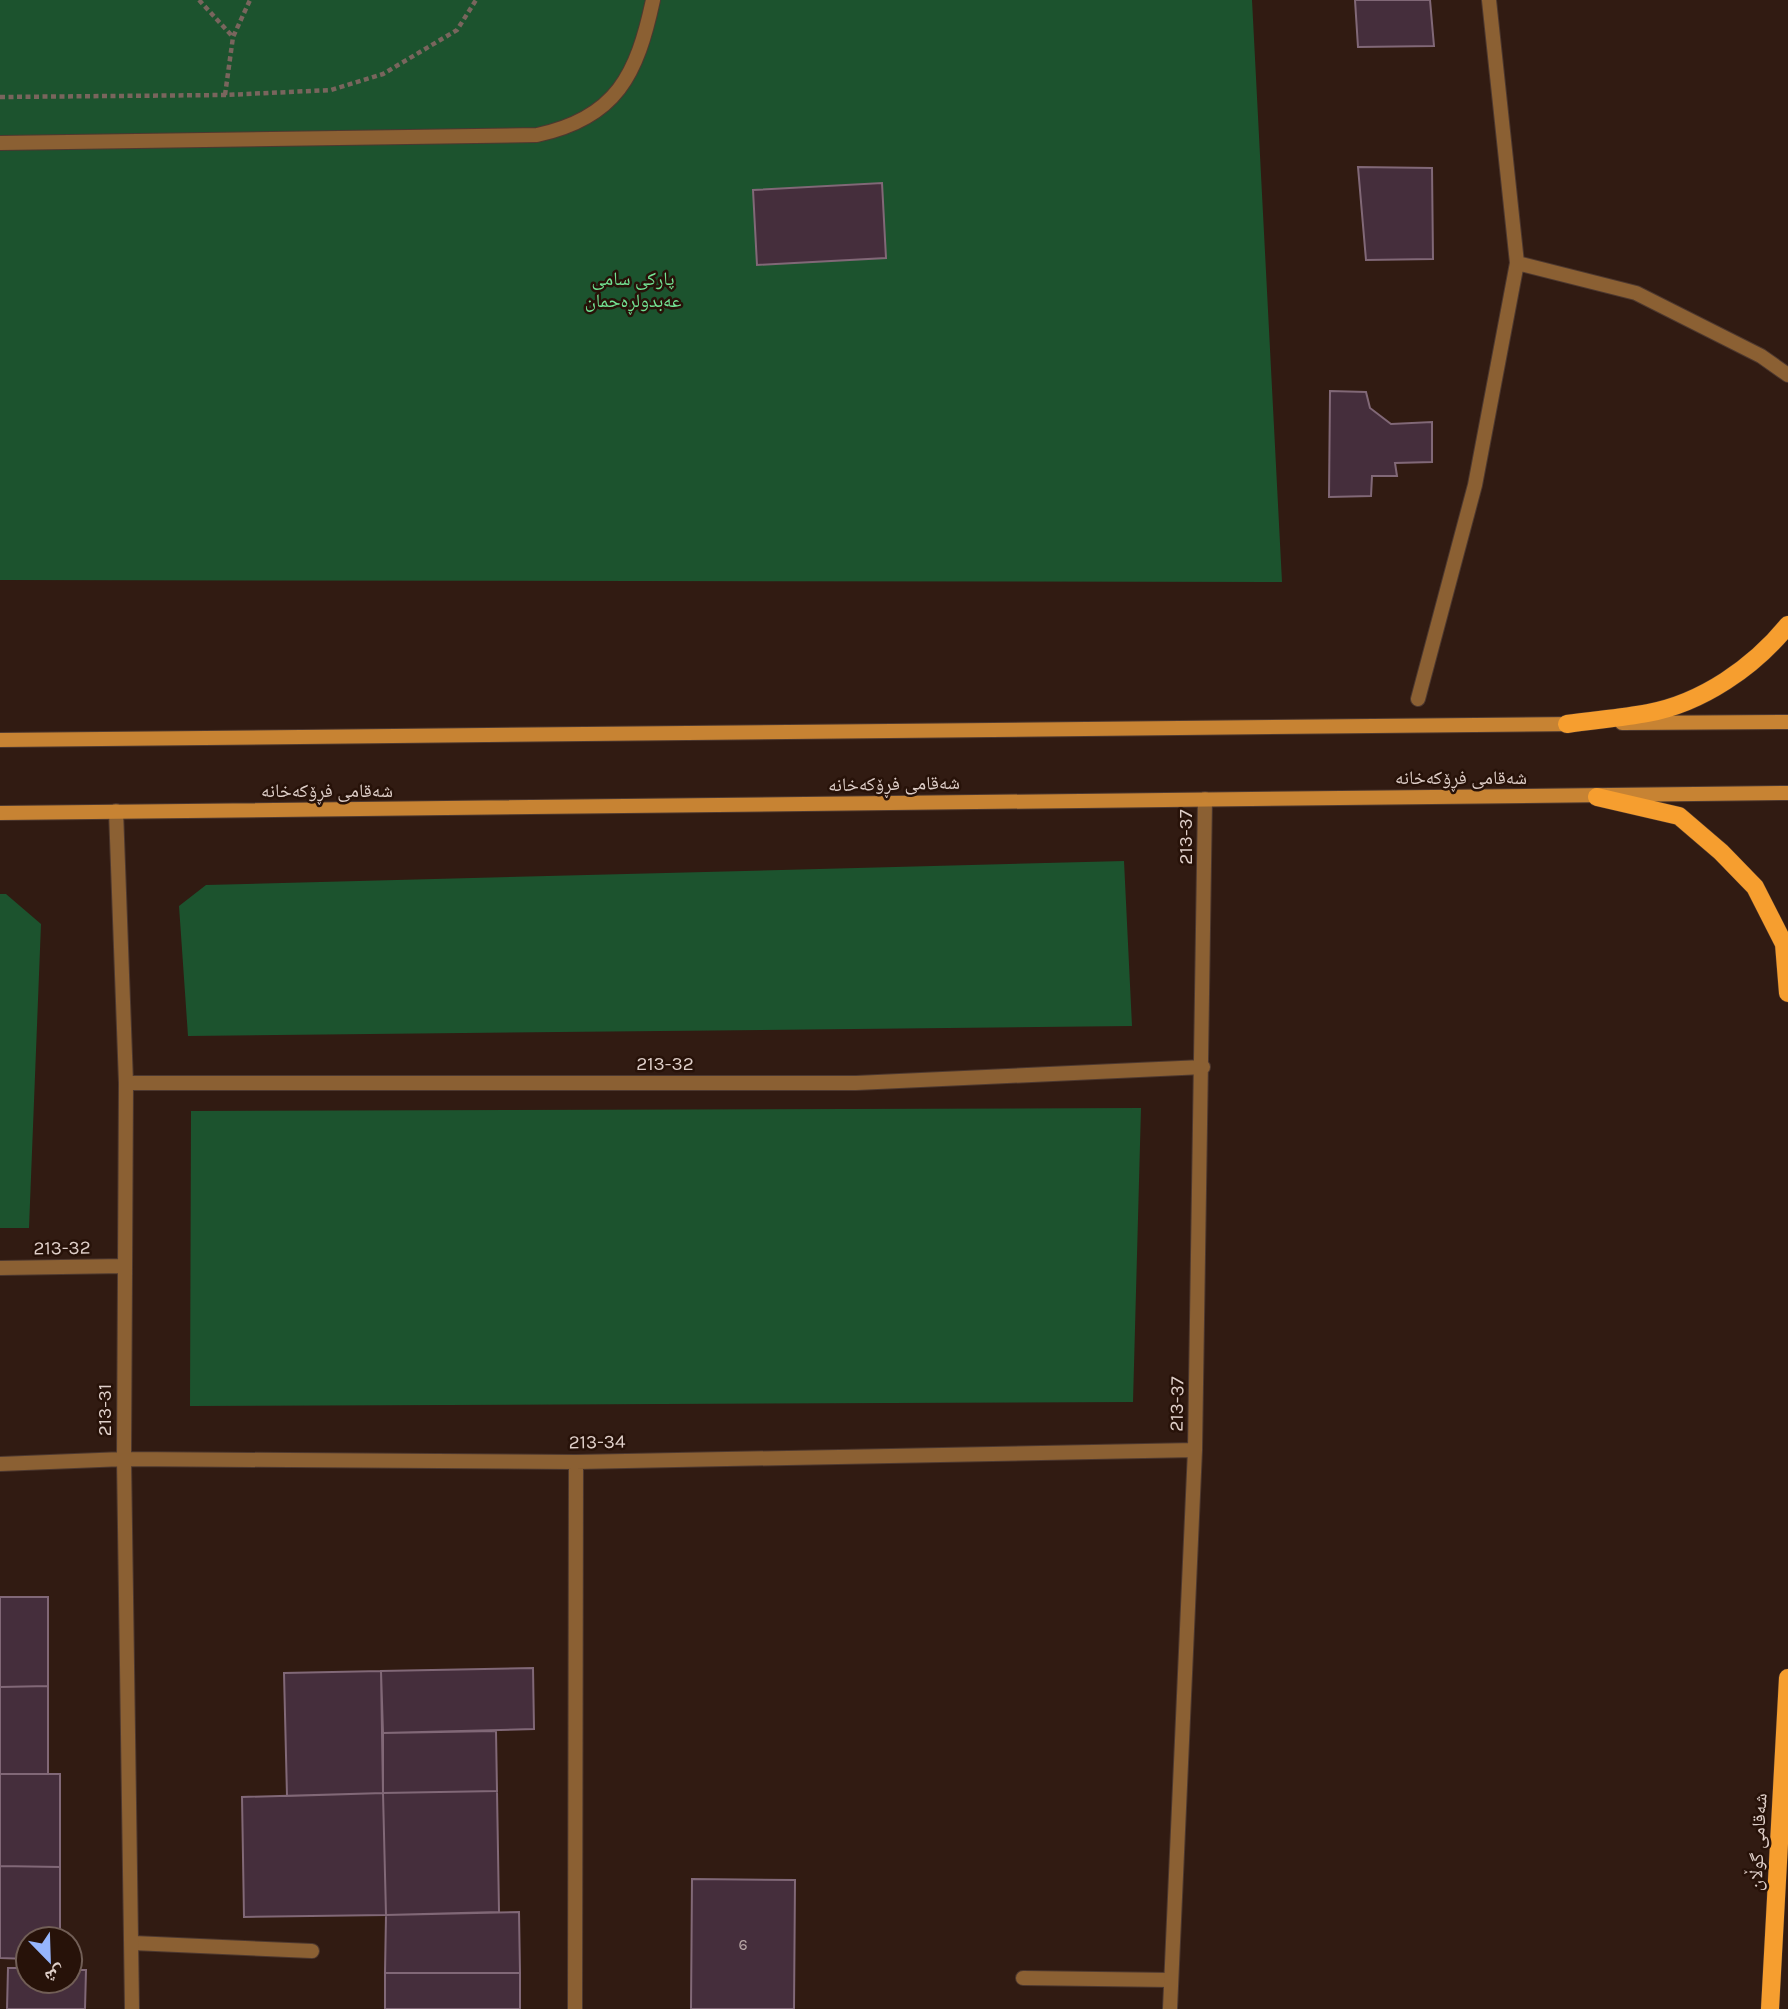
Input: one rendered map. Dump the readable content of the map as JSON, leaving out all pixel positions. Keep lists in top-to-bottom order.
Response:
{
  "streets": {
    "main road": ["شەقامی فڕۆکەخانە", "شەقامی گوڵان"],
    "street": [
      "213-37",
      "213-32",
      "213-31",
      "213-34"
    ]
  },
  "crossings": [
    ["شەقامی فڕۆکەخانە", "213-37"],
    ["شەقامی فڕۆکەخانە", "213-31"],
    ["213-37", "213-32"],
    ["213-37", "213-34"],
    ["213-32", "213-31"],
    ["213-31", "213-34"]
  ],
  "parks": ["پارکی سامی عەبدولڕەحمان"],
  "house_numbers": ["6"],
  "north": "bottom right"
}
